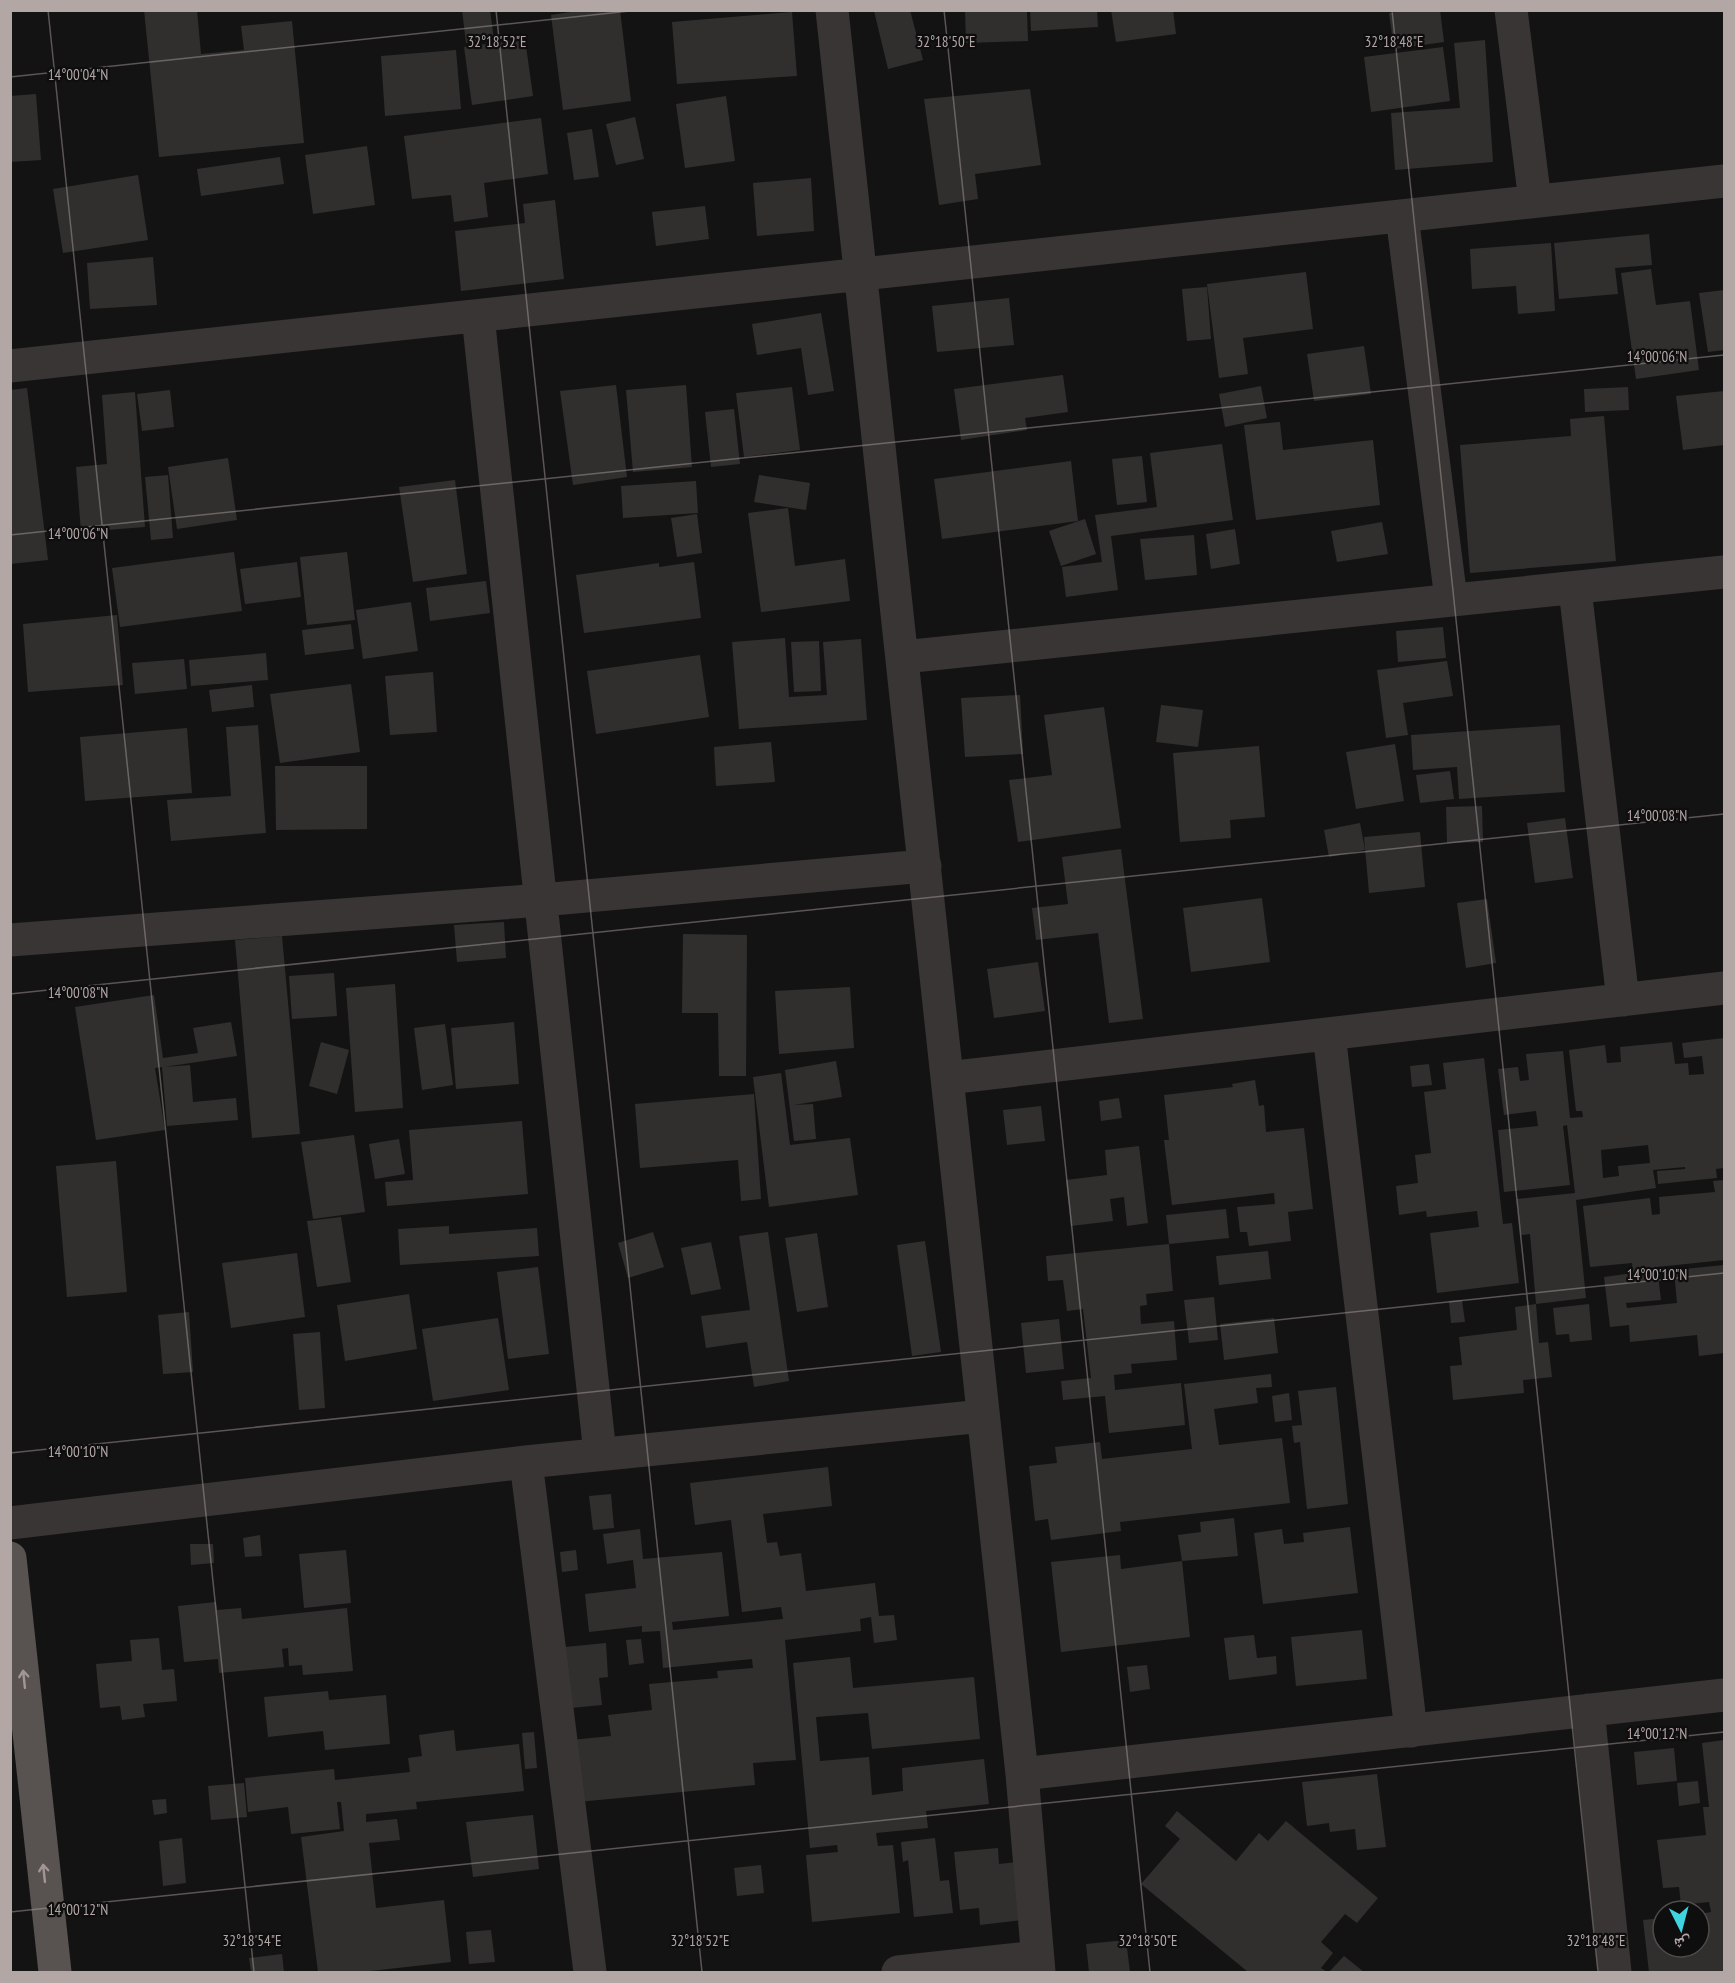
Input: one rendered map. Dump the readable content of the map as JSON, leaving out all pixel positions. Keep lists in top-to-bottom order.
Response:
{
  "north": "bottom",
  "coordinates": [
    "32°18'52\"E",
    "32°18'50\"E",
    "32°18'48\"E",
    "14°00'04\"N",
    "14°00'06\"N",
    "14°00'08\"N",
    "14°00'10\"N",
    "14°00'12\"N",
    "32°18'54\"E"
  ]
}
